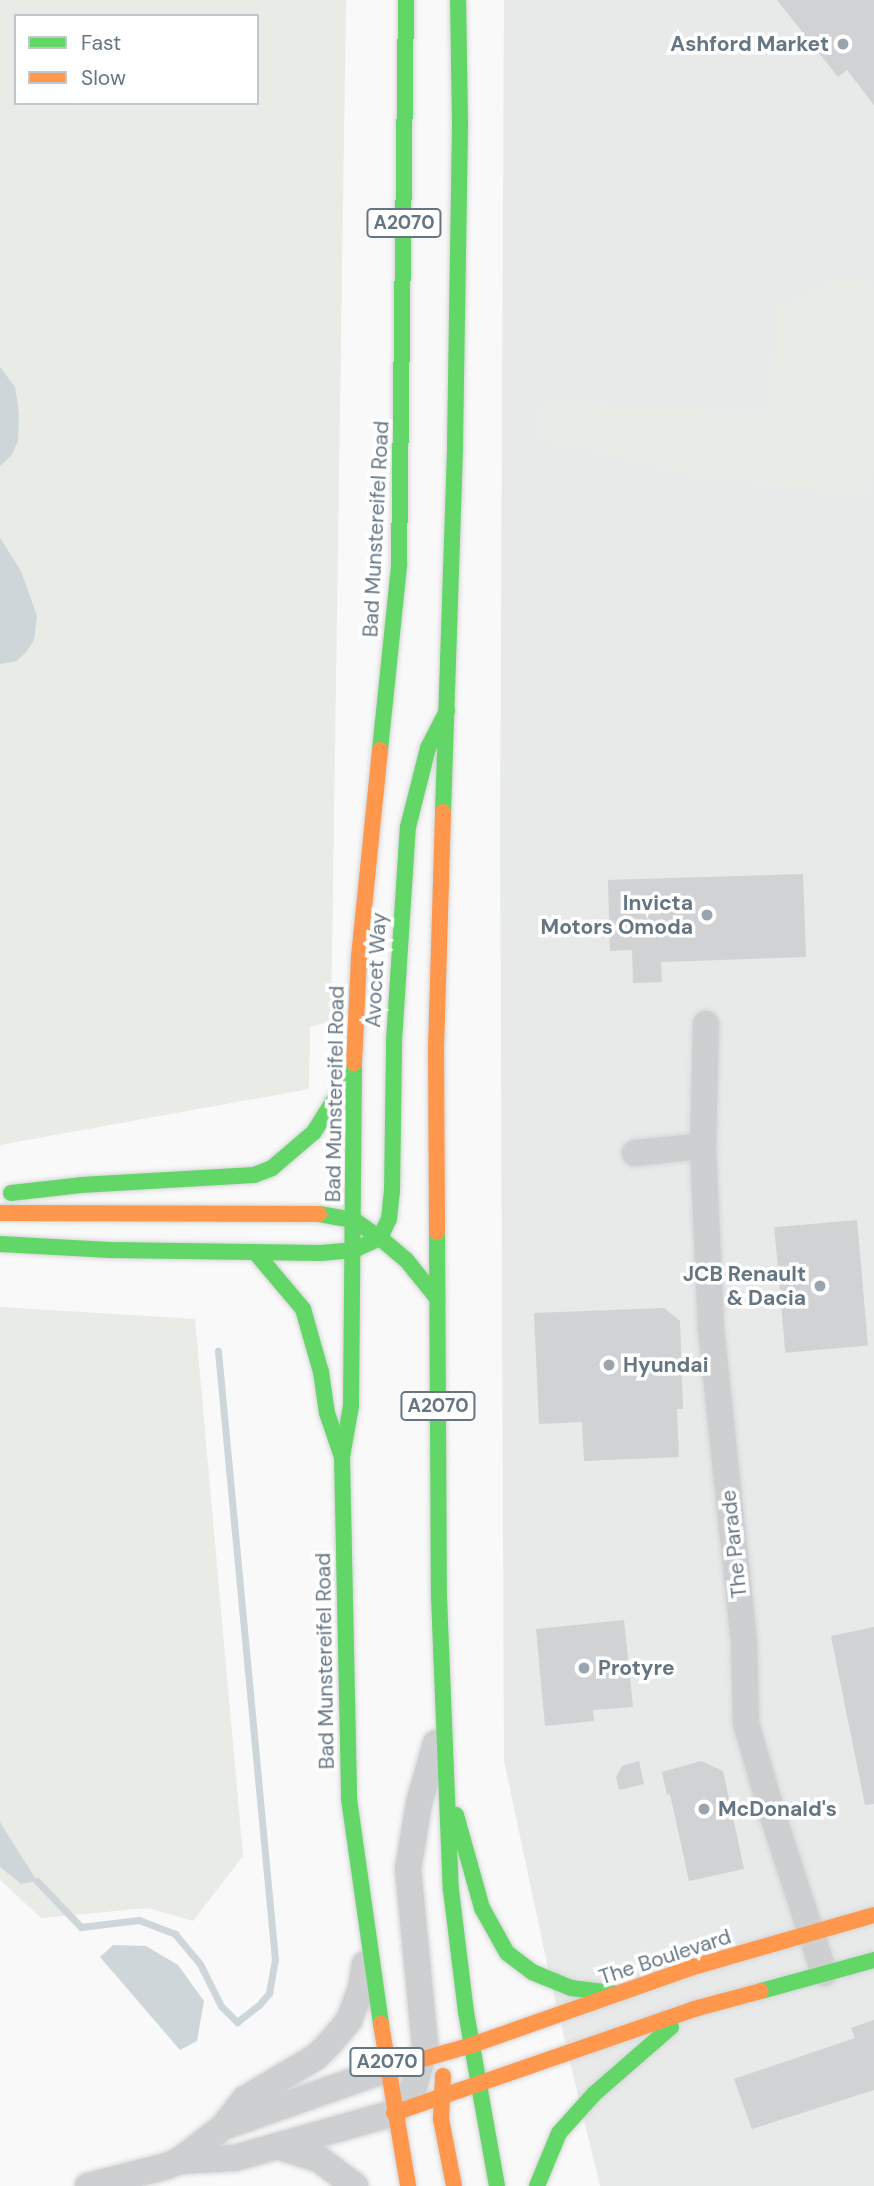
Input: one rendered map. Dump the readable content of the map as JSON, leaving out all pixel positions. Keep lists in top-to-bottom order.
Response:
{
  "streets": {
    "main road": [
      "A2070",
      "Bad Munstereifel Road",
      "Avocet Way",
      "The Boulevard"
    ],
    "street": ["The Parade"]
  },
  "crossings": [
    ["A2070", "Avocet Way"],
    ["A2070", "The Boulevard"],
    ["Bad Munstereifel Road", "The Boulevard"],
    ["The Parade", "The Boulevard"]
  ],
  "places": [
    "Ashford Market",
    "Invicta Motors Omoda",
    "JCB Renault & Dacia",
    "Hyundai",
    "Protyre",
    "McDonald's"
  ],
  "legend": ["Fast", "Slow"]
}
